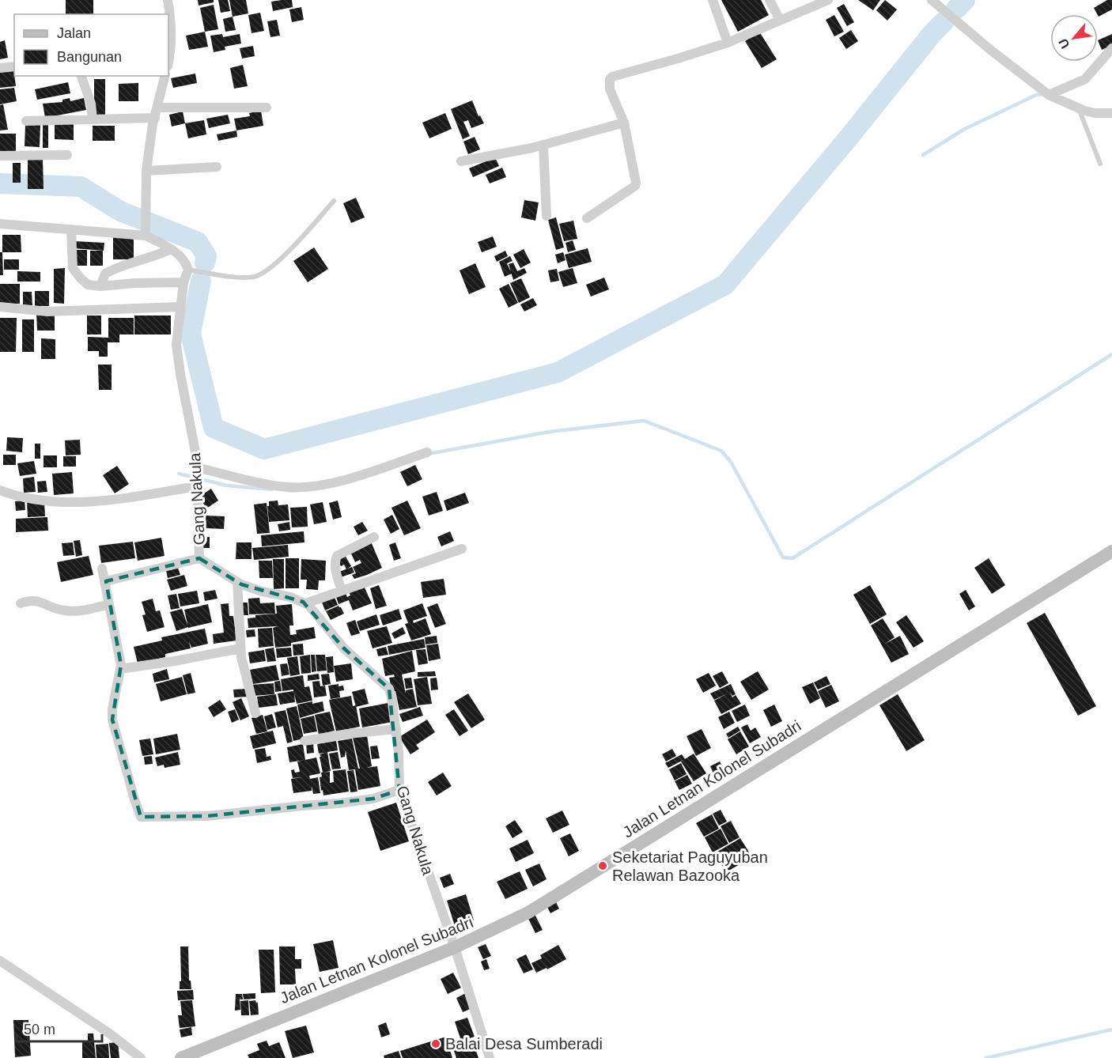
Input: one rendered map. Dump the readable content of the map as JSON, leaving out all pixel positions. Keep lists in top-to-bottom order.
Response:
{
  "streets": {
    "main road": ["Jalan Letnan Kolonel Subadri"],
    "street": ["Gang Nakula"]
  },
  "crossings": [
    ["Gang Nakula", "Jalan Letnan Kolonel Subadri"]
  ],
  "places": ["Seketariat Paguyuban Relawan Bazooka", "Balai Desa Sumberadi"],
  "legend": ["Jalan", "Bangunan"],
  "scale_bar": "50 m",
  "north": "bottom left"
}
